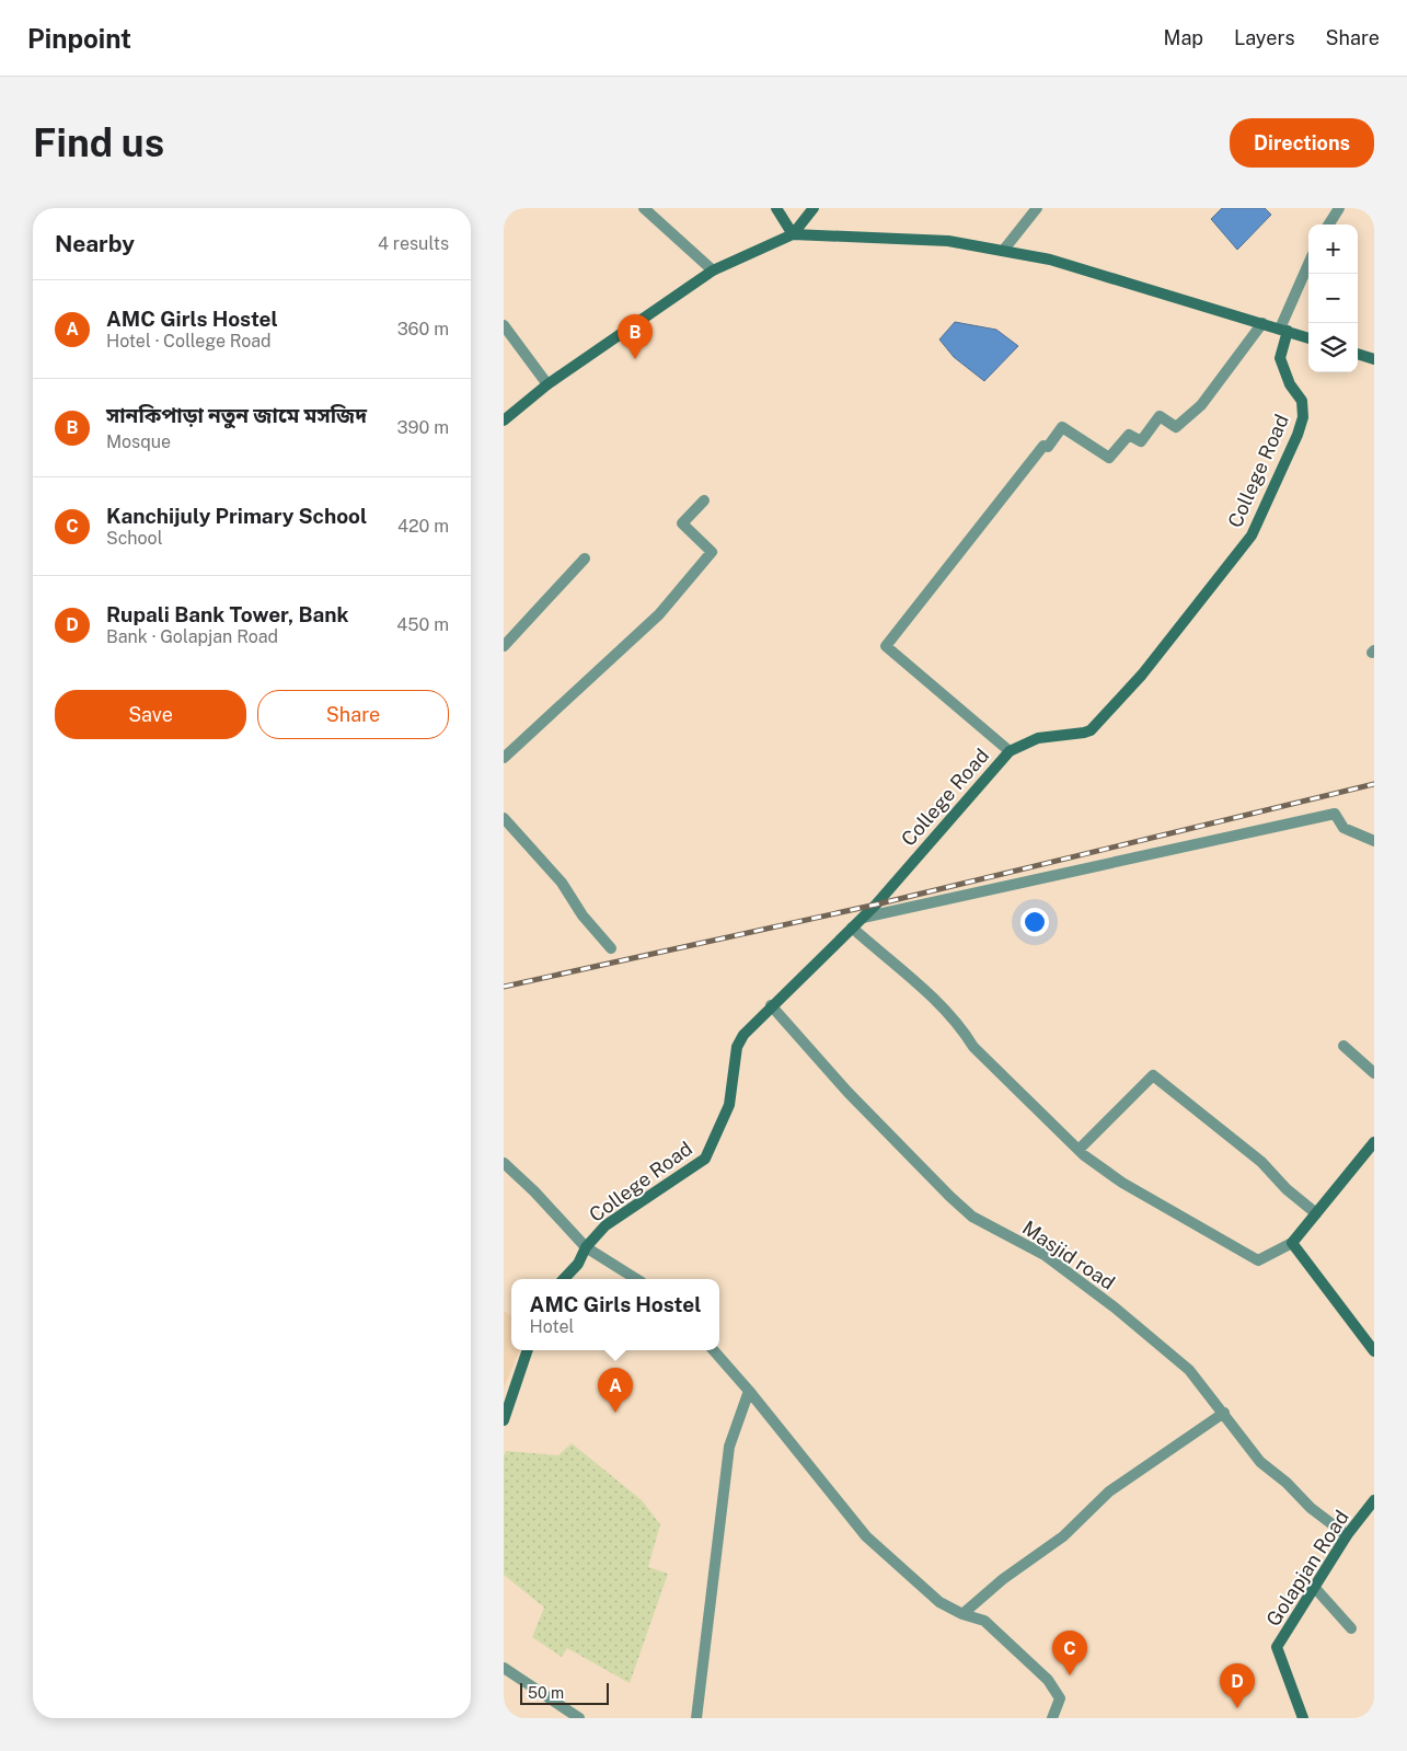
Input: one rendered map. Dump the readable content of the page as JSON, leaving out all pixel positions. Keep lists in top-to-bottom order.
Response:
{
  "streets": {
    "street": ["College Road", "Masjid road", "Golapjan Road"]
  },
  "crossings": [
    ["College Road", "Masjid road"],
    ["Masjid road", "Golapjan Road"]
  ],
  "scale_bar": "50 m",
  "page": {
    "header": "Pinpoint",
    "nav": ["Map", "Layers", "Share"],
    "buttons": [
      "Directions",
      ["Save", "Share"]
    ],
    "title": "Find us",
    "heading": ["Nearby", "4 results"],
    "map_buttons": ["+", "−"],
    "list": [
      {
        "mark": "A",
        "name": "AMC Girls Hostel",
        "note": "Hotel · College Road",
        "value": "360 m"
      },
      {
        "mark": "B",
        "name": "সানকিপাড়া নতুন জামে মসজিদ",
        "note": "Mosque",
        "value": "390 m"
      },
      {
        "mark": "C",
        "name": "Kanchijuly Primary School",
        "note": "School",
        "value": "420 m"
      },
      {
        "mark": "D",
        "name": "Rupali Bank Tower, Bank",
        "note": "Bank · Golapjan Road",
        "value": "450 m"
      }
    ],
    "pins": [
      "B",
      "A",
      "C",
      "D"
    ],
    "popup": ["AMC Girls Hostel", "Hotel"],
    "scale": "50 m"
  }
}
